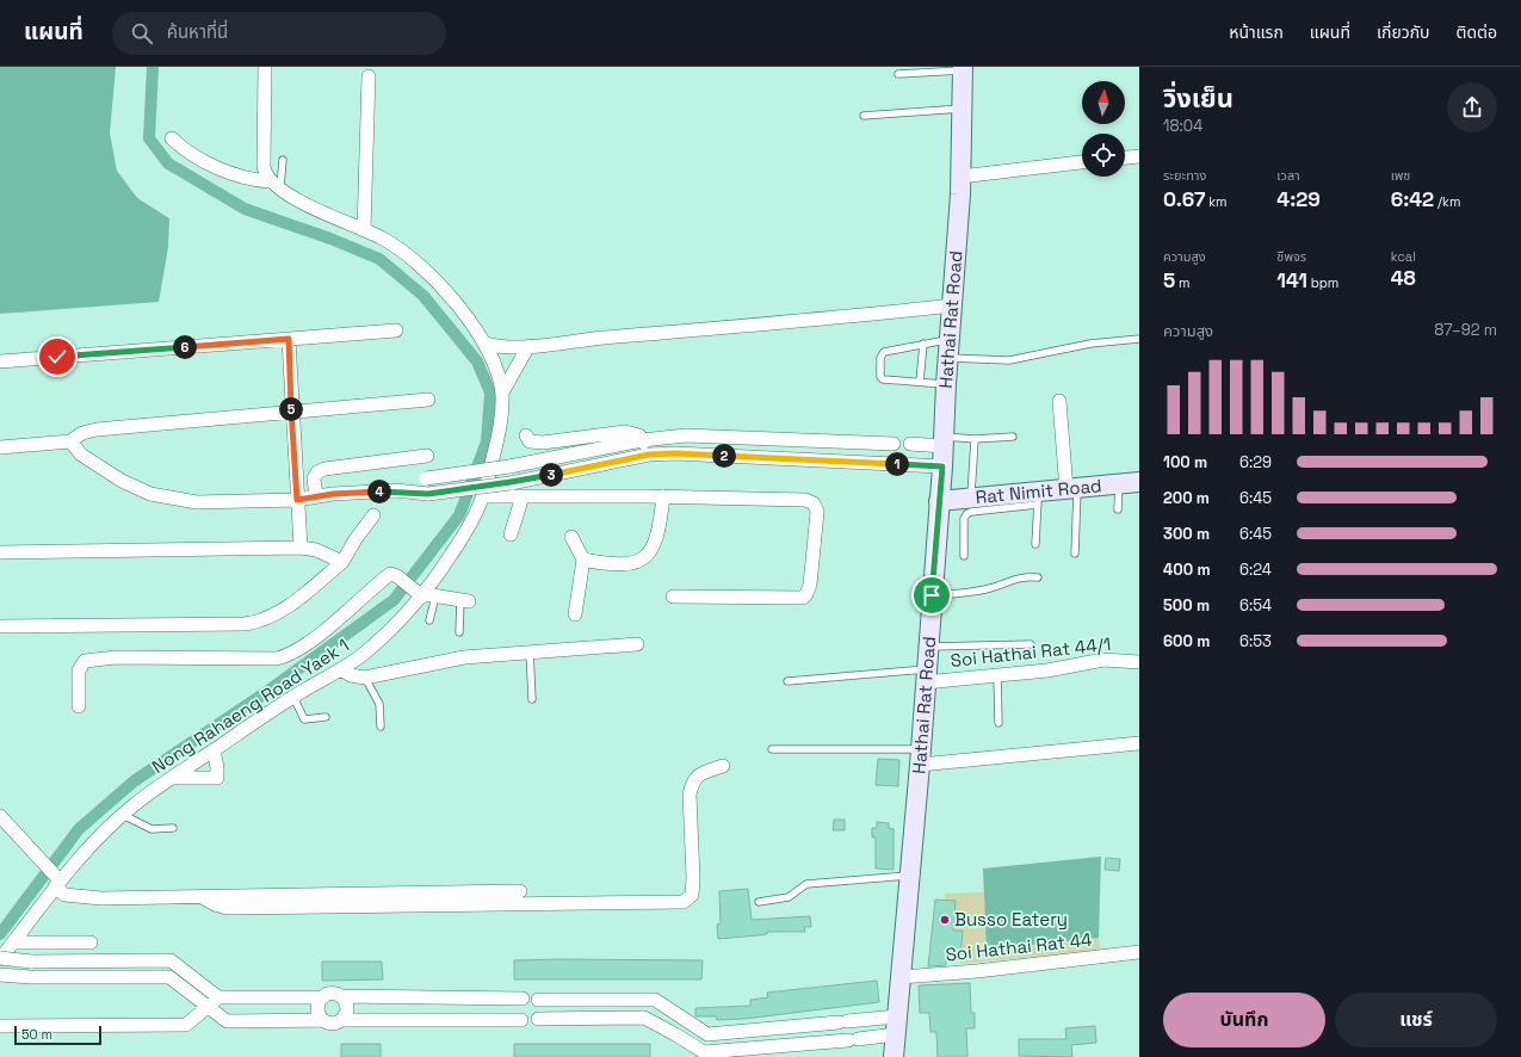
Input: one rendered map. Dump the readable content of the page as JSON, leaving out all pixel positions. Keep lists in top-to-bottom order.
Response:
{
  "streets": {
    "main road": ["Hathai Rat Road", "Rat Nimit Road"],
    "street": ["Soi Hathai Rat 44/1", "Nong Rahaeng Road Yaek 1", "Soi Hathai Rat 44"]
  },
  "crossings": [
    ["Hathai Rat Road", "Rat Nimit Road"],
    ["Hathai Rat Road", "Soi Hathai Rat 44/1"],
    ["Hathai Rat Road", "Soi Hathai Rat 44"]
  ],
  "places": ["Busso Eatery"],
  "scale_bar": "50 m",
  "north": "top",
  "page": {
    "header": "แผนที่",
    "search": "ค้นหาที่นี่",
    "nav": [
      "หน้าแรก",
      "แผนที่",
      "เกี่ยวกับ",
      "ติดต่อ"
    ],
    "heading": ["วิ่งเย็น", "18:04"],
    "stats": [
      ["ระยะทาง", "0.67 km"],
      ["เวลา", "4:29"],
      ["เพซ", "6:42 /km"],
      ["ความสูง", "5 m"],
      ["ชีพจร", "141 bpm"],
      ["kcal", "48"]
    ],
    "chart": ["ความสูง", "87–92 m"],
    "pins": [
      "6",
      "5",
      "2",
      "1",
      "3",
      "4"
    ],
    "list": [
      {
        "name": "100 m",
        "note": "6:29"
      },
      {
        "name": "200 m",
        "note": "6:45"
      },
      {
        "name": "300 m",
        "note": "6:45"
      },
      {
        "name": "400 m",
        "note": "6:24"
      },
      {
        "name": "500 m",
        "note": "6:54"
      },
      {
        "name": "600 m",
        "note": "6:53"
      }
    ],
    "buttons": ["บันทึก", "แชร์"],
    "scale": "50 m"
  }
}
